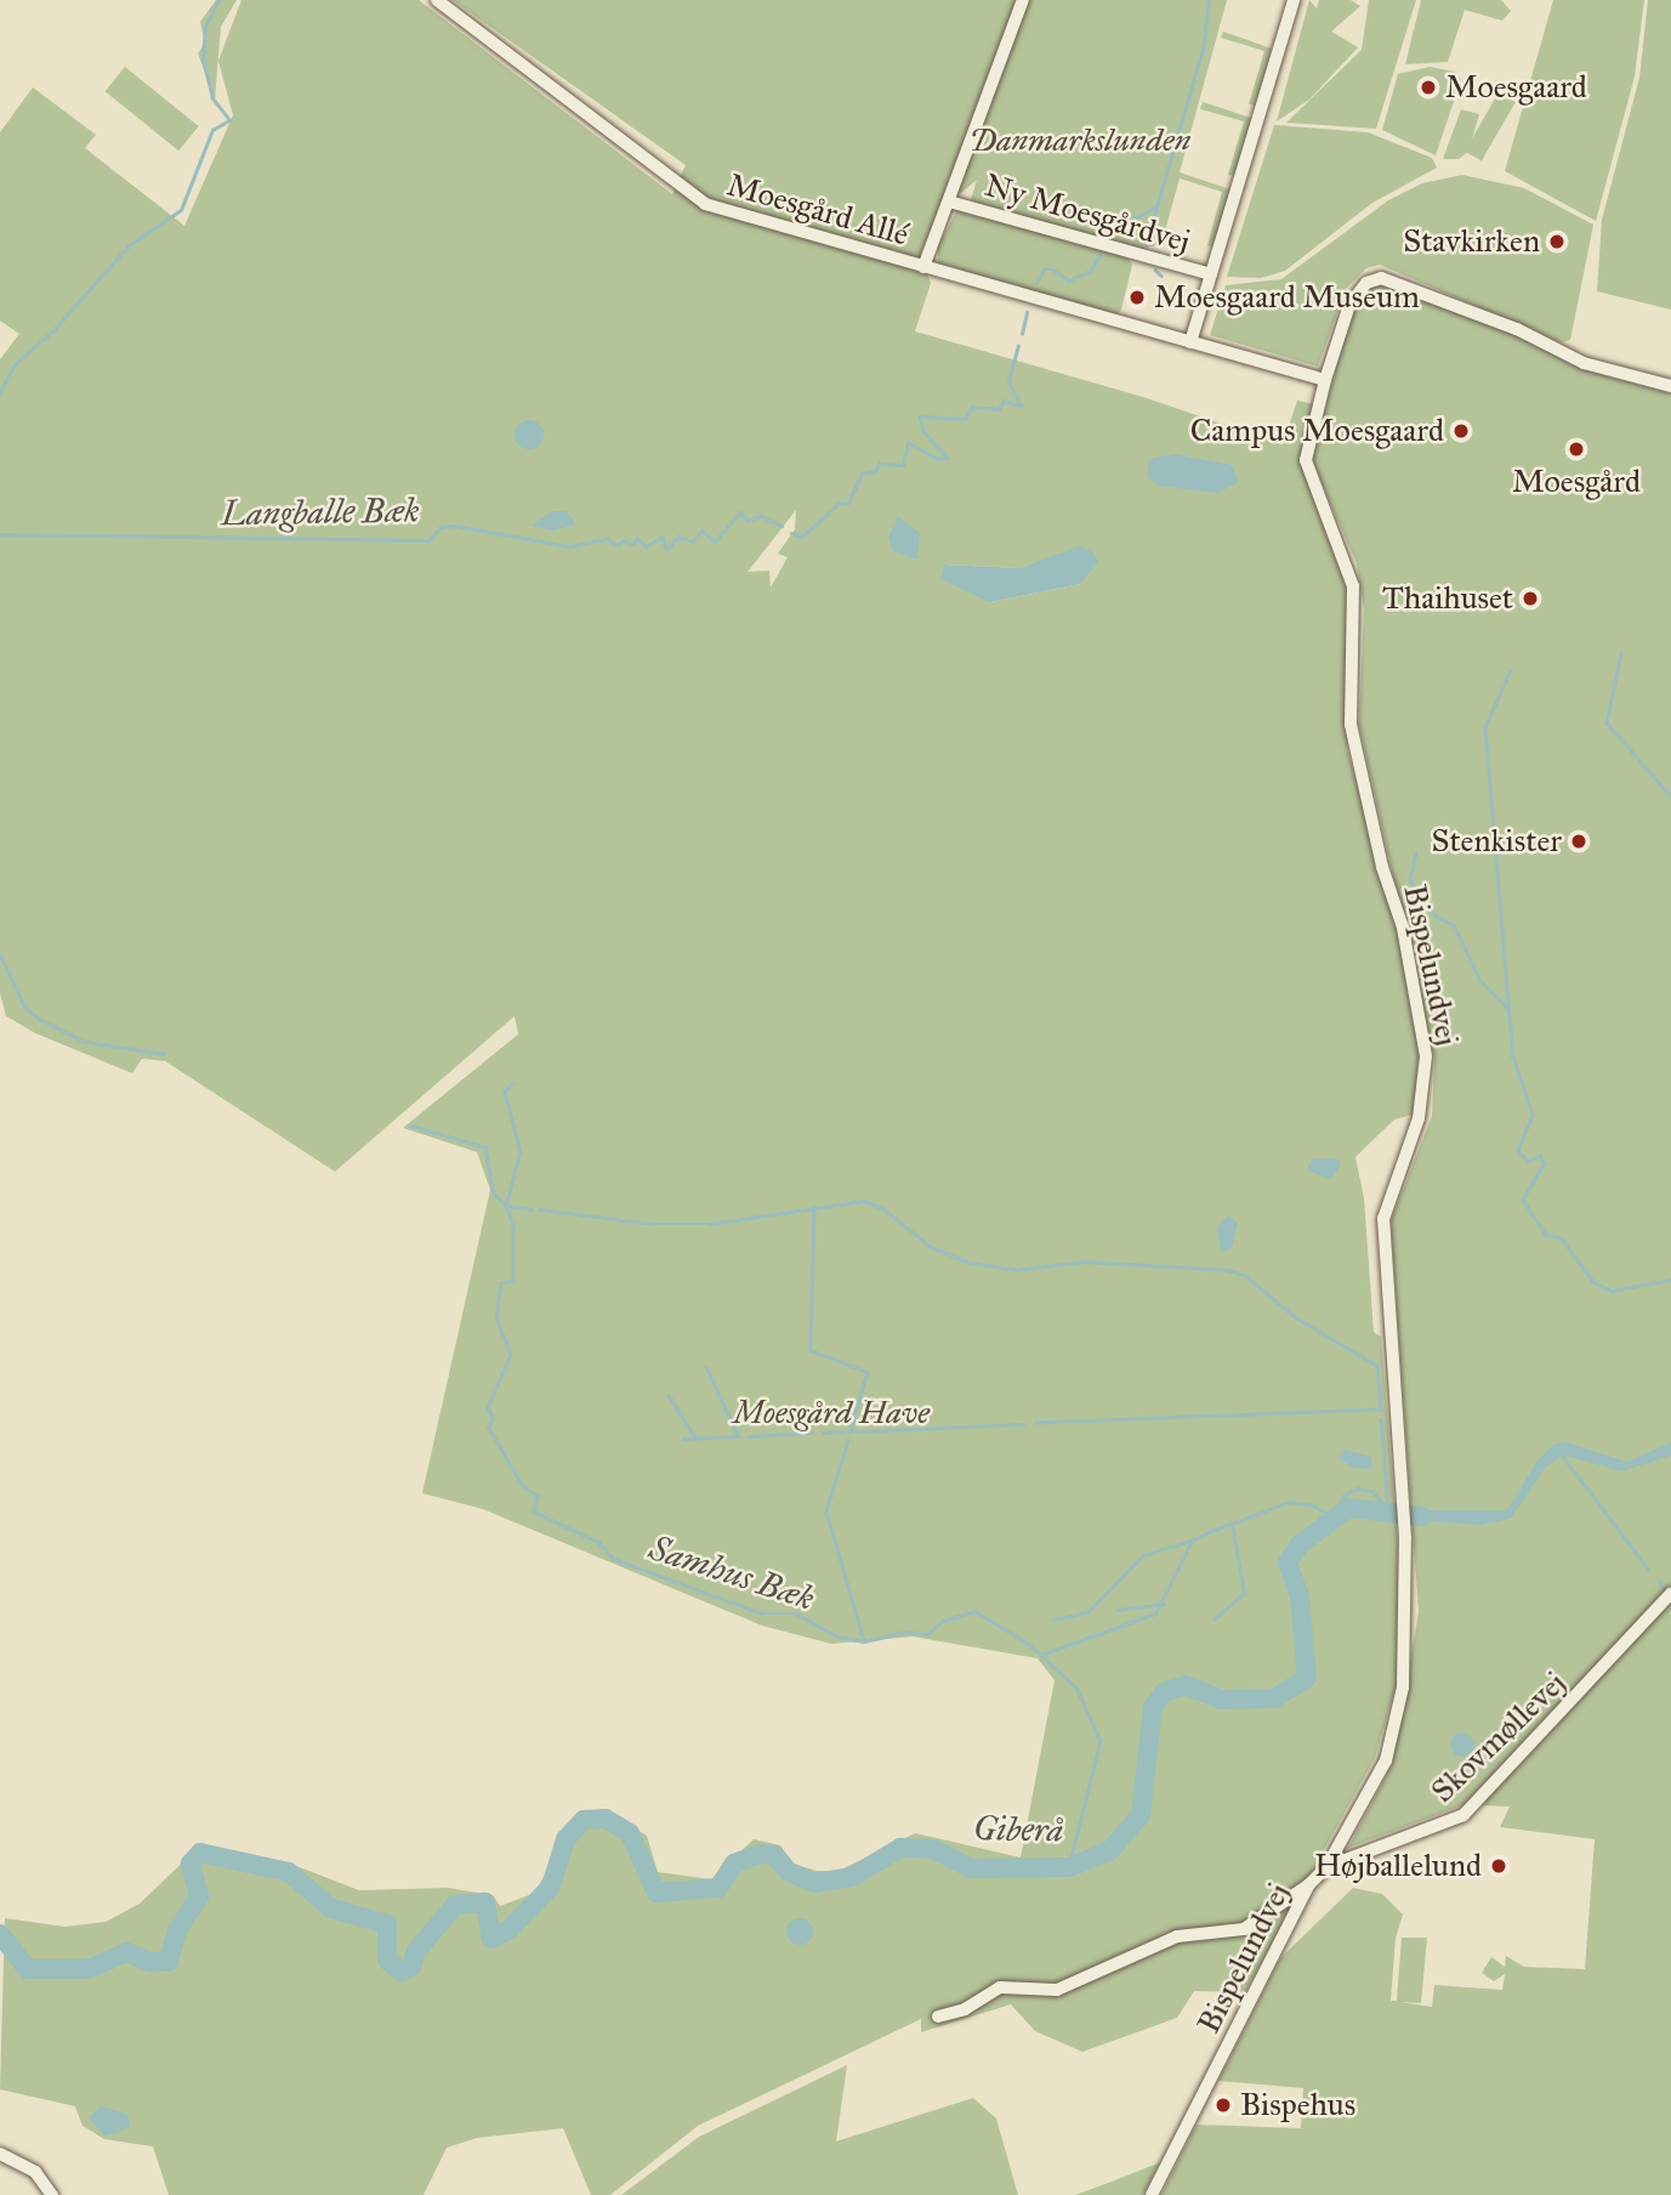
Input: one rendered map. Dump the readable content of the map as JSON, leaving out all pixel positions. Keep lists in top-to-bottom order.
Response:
{
  "streets": {
    "street": [
      "Moesgård Allé",
      "Ny Moesgårdvej",
      "Bispelundvej",
      "Skovmøllevej"
    ]
  },
  "crossings": [
    ["Moesgård Allé", "Ny Moesgårdvej"],
    ["Moesgård Allé", "Bispelundvej"],
    ["Bispelundvej", "Skovmøllevej"]
  ],
  "water": ["Langballe Bæk", "Samhus Bæk", "Giberå"],
  "parks": ["Danmarkslunden", "Moesgård Have"],
  "places": [
    "Moesgaard",
    "Stavkirken",
    "Moesgaard Museum",
    "Campus Moesgaard",
    "Moesgård",
    "Thaihuset",
    "Stenkister",
    "Højballelund",
    "Bispehus"
  ]
}
